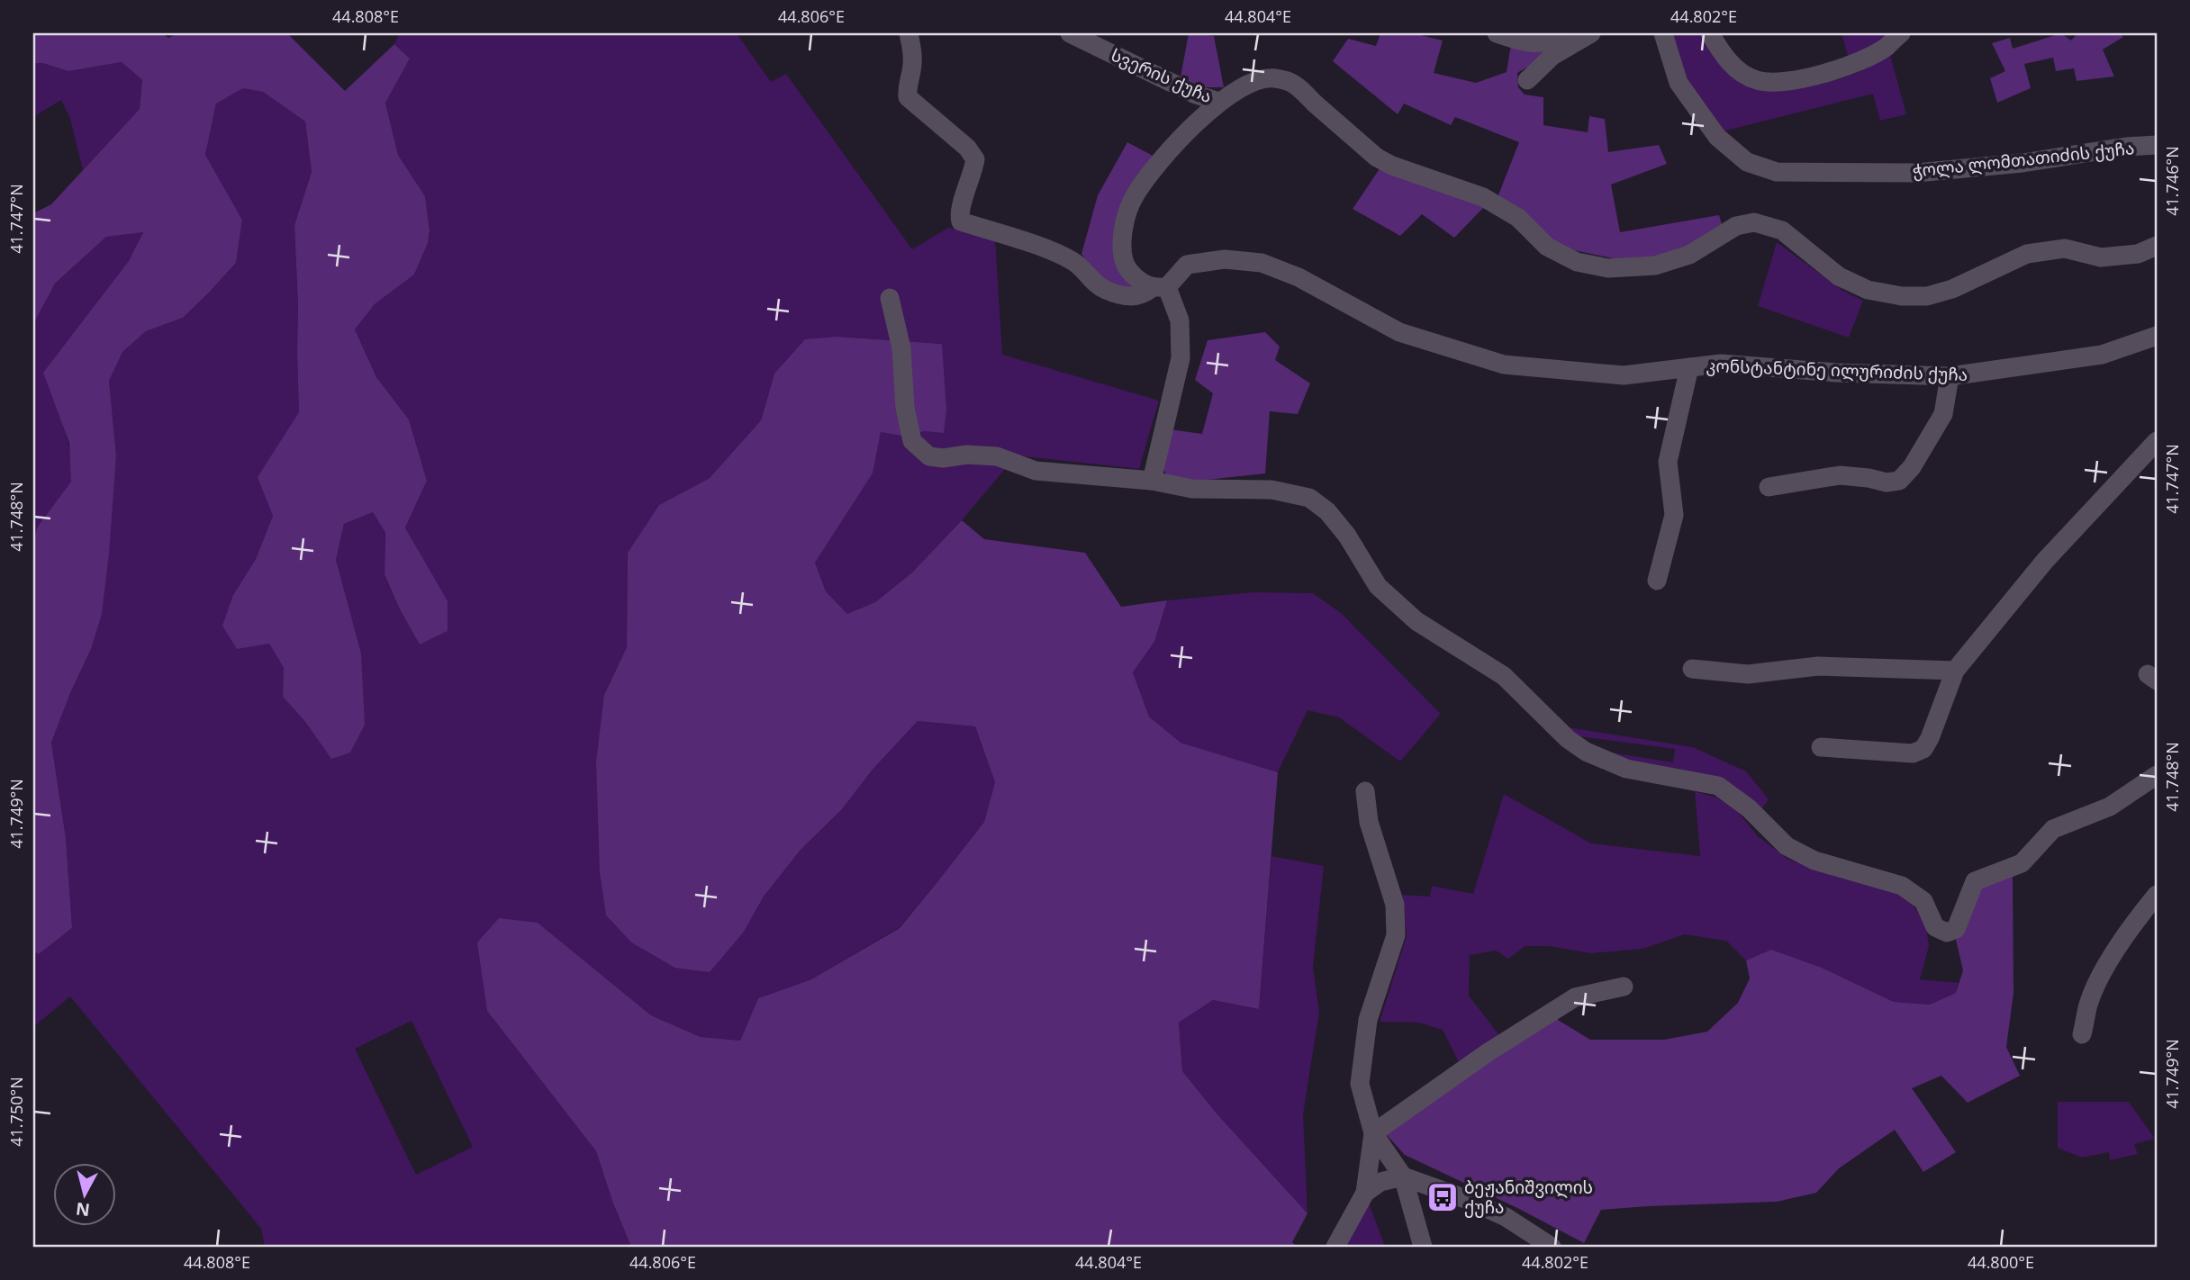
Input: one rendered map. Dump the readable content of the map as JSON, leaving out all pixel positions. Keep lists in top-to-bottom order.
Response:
{
  "streets": {
    "street": ["სვერის ქუჩა", "ჭოლა ლომთათიძის ქუჩა", "კონსტანტინე ილურიძის ქუჩა"]
  },
  "places": {
    "bus stop": ["ბეჟანიშვილის ქუჩა"]
  },
  "north": "bottom",
  "coordinates": [
    "44.808°E",
    "44.806°E",
    "44.804°E",
    "44.802°E",
    "41.746°N",
    "41.747°N",
    "41.748°N",
    "41.749°N",
    "41.750°N",
    "44.800°E"
  ]
}
